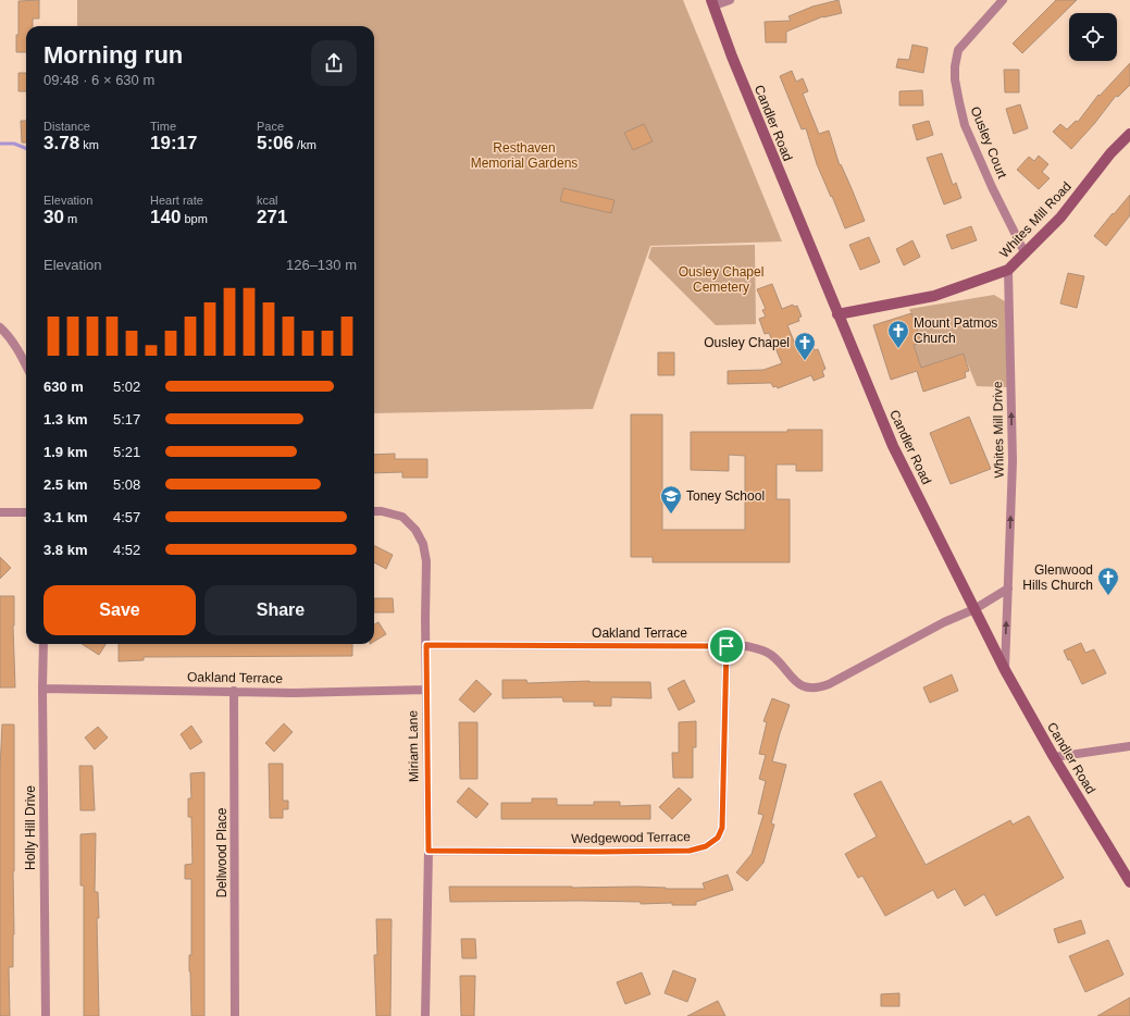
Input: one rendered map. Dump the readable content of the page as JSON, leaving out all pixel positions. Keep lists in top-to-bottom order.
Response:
{
  "streets": {
    "main road": ["Candler Road", "Whites Mill Road"],
    "street": [
      "Ousley Court",
      "Whites Mill Drive",
      "Oakland Terrace",
      "Miriam Lane",
      "Holly Hill Drive",
      "Wedgewood Terrace",
      "Dellwood Place"
    ]
  },
  "crossings": [
    ["Candler Road", "Whites Mill Road"],
    ["Candler Road", "Whites Mill Drive"],
    ["Candler Road", "Oakland Terrace"],
    ["Ousley Court", "Whites Mill Road"],
    ["Whites Mill Road", "Whites Mill Drive"],
    ["Oakland Terrace", "Miriam Lane"],
    ["Oakland Terrace", "Holly Hill Drive"],
    ["Oakland Terrace", "Wedgewood Terrace"],
    ["Oakland Terrace", "Dellwood Place"],
    ["Miriam Lane", "Wedgewood Terrace"]
  ],
  "one_way": ["Whites Mill Drive"],
  "parks": ["Resthaven Memorial Gardens", "Ousley Chapel Cemetery"],
  "places": {
    "church": ["Mount Patmos Church", "Ousley Chapel", "Glenwood Hills Church"],
    "school or university": ["Toney School"]
  },
  "page": {
    "heading": ["Morning run", "09:48 · 6 × 630 m"],
    "stats": [
      ["Distance", "3.78 km"],
      ["Time", "19:17"],
      ["Pace", "5:06 /km"],
      ["Elevation", "30 m"],
      ["Heart rate", "140 bpm"],
      ["kcal", "271"]
    ],
    "chart": ["Elevation", "126–130 m"],
    "list": [
      {
        "name": "630 m",
        "note": "5:02"
      },
      {
        "name": "1.3 km",
        "note": "5:17"
      },
      {
        "name": "1.9 km",
        "note": "5:21"
      },
      {
        "name": "2.5 km",
        "note": "5:08"
      },
      {
        "name": "3.1 km",
        "note": "4:57"
      },
      {
        "name": "3.8 km",
        "note": "4:52"
      }
    ],
    "buttons": ["Save", "Share"]
  }
}
